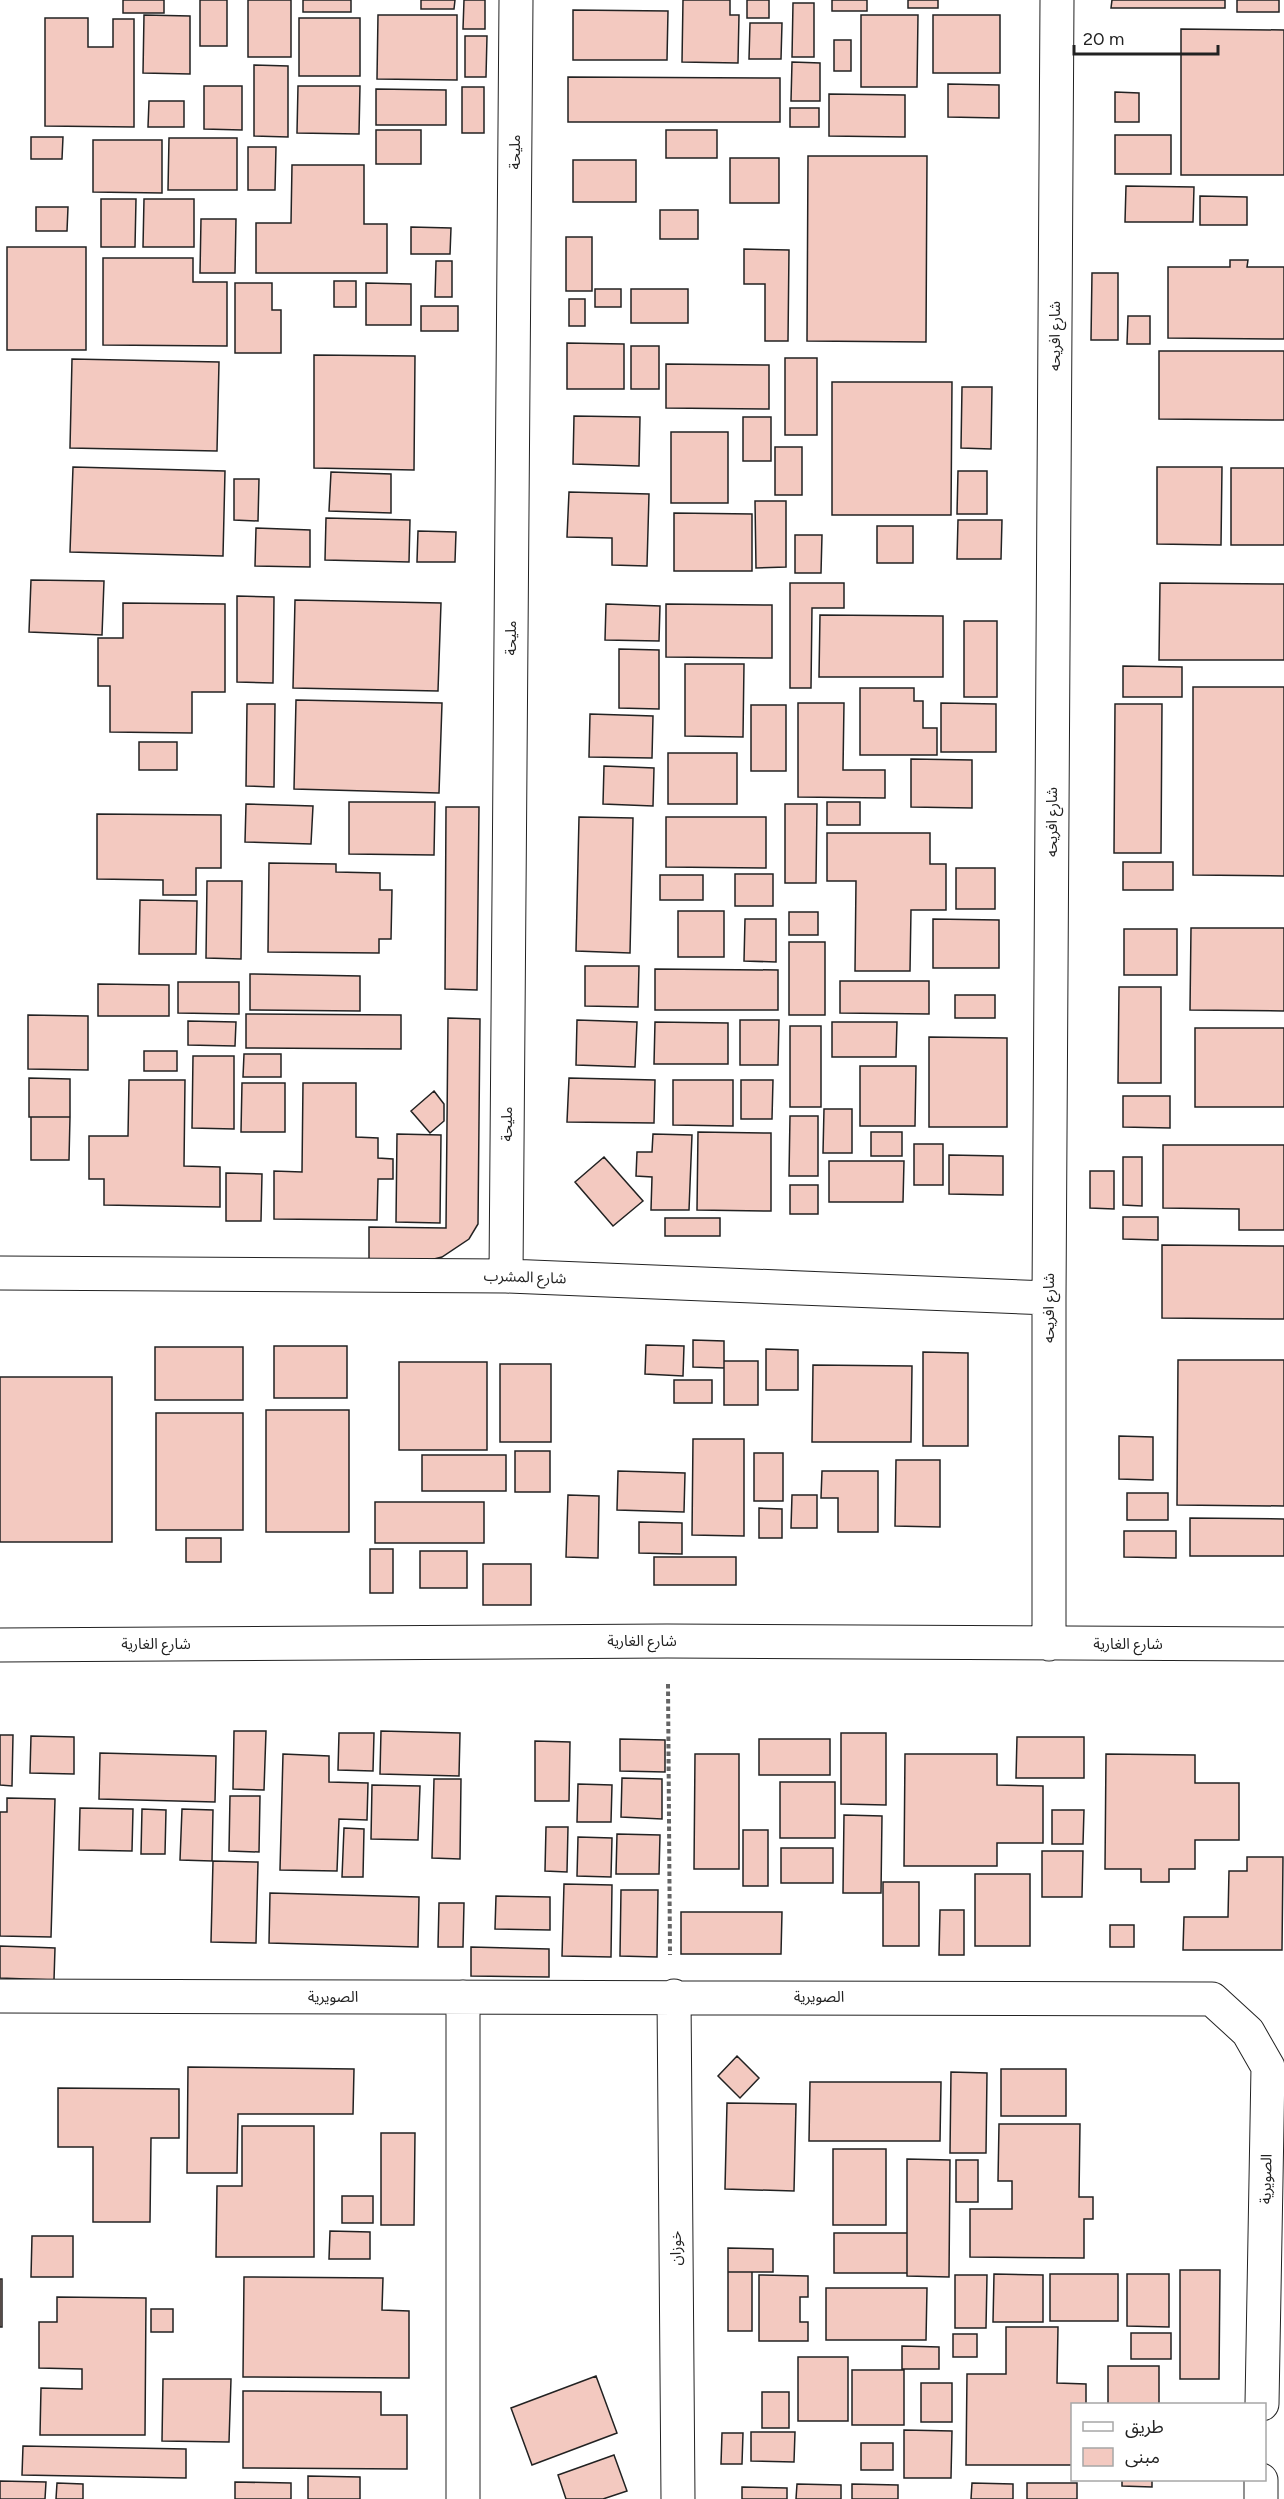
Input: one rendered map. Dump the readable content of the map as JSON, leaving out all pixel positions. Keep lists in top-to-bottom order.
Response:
{
  "streets": {
    "street": [
      "مليحة",
      "شارع افريحه",
      "شارع المشرب",
      "شارع الغارية",
      "الصويرية",
      "خوزان"
    ]
  },
  "crossings": [
    ["مليحة", "شارع المشرب"],
    ["شارع افريحه", "شارع المشرب"],
    ["شارع افريحه", "شارع الغارية"],
    ["الصويرية", "خوزان"]
  ],
  "legend": ["طريق", "مبنى"],
  "scale_bar": "20 m"
}
